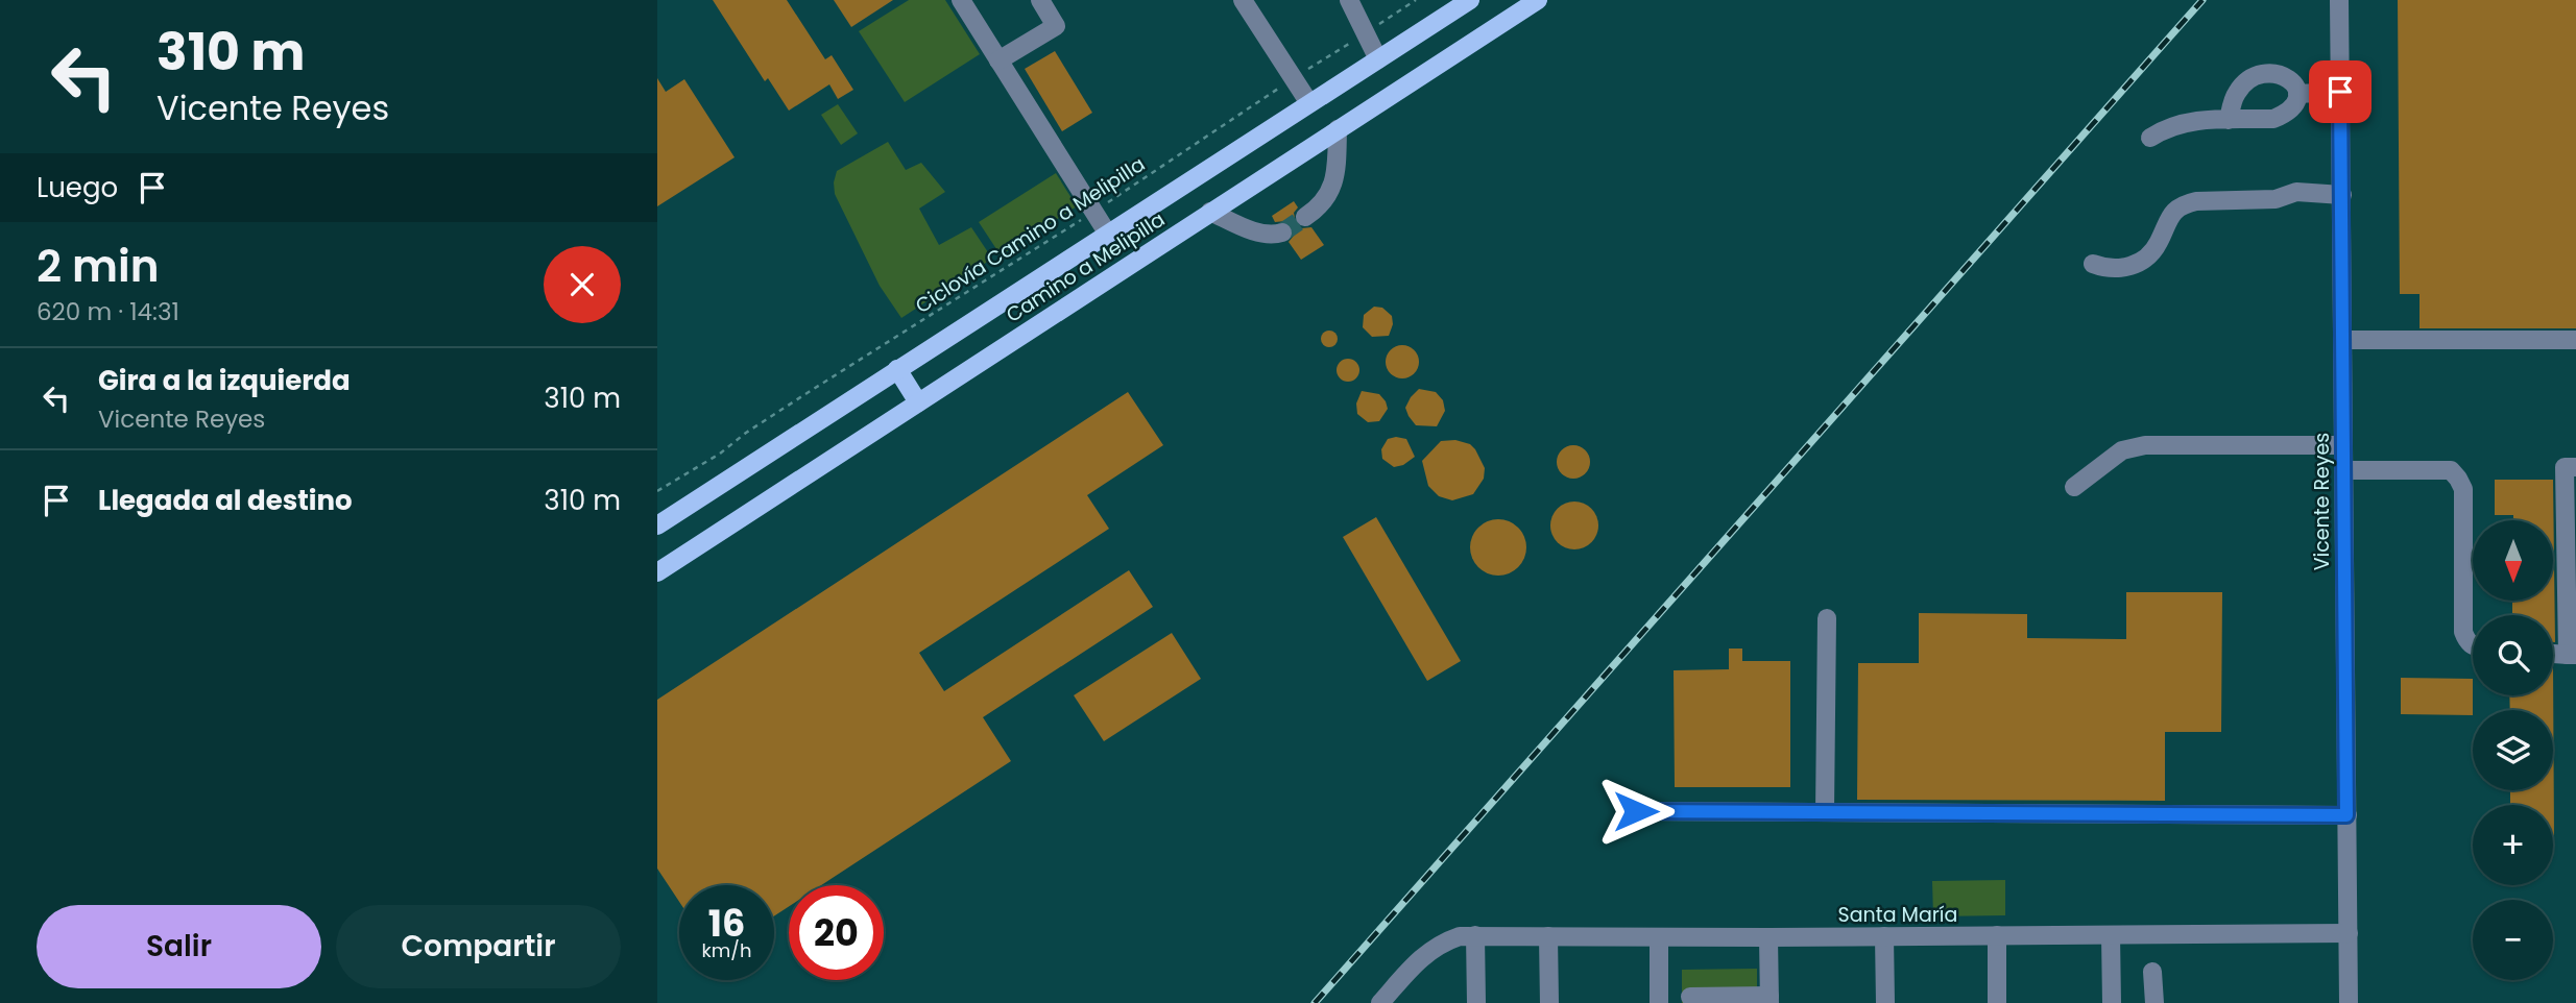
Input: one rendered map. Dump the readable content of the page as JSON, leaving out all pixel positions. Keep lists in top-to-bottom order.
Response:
{
  "streets": {
    "main road": ["Camino a Melipilla"],
    "street": ["Vicente Reyes", "Santa María"],
    "path": ["Ciclovía Camino a Melipilla"]
  },
  "crossings": [
    ["Vicente Reyes", "Santa María"]
  ],
  "north": "bottom",
  "page": {
    "turn": ["310 m", "Vicente Reyes"],
    "then": "Luego",
    "heading": ["2 min", "620 m · 14:31"],
    "list": [
      {
        "name": "Gira a la izquierda",
        "note": "Vicente Reyes",
        "value": "310 m"
      },
      {
        "name": "Llegada al destino",
        "value": "310 m"
      }
    ],
    "map_buttons": ["+", "−"],
    "speed": "16 km/h",
    "limit": "20",
    "buttons": ["Salir", "Compartir"]
  }
}
